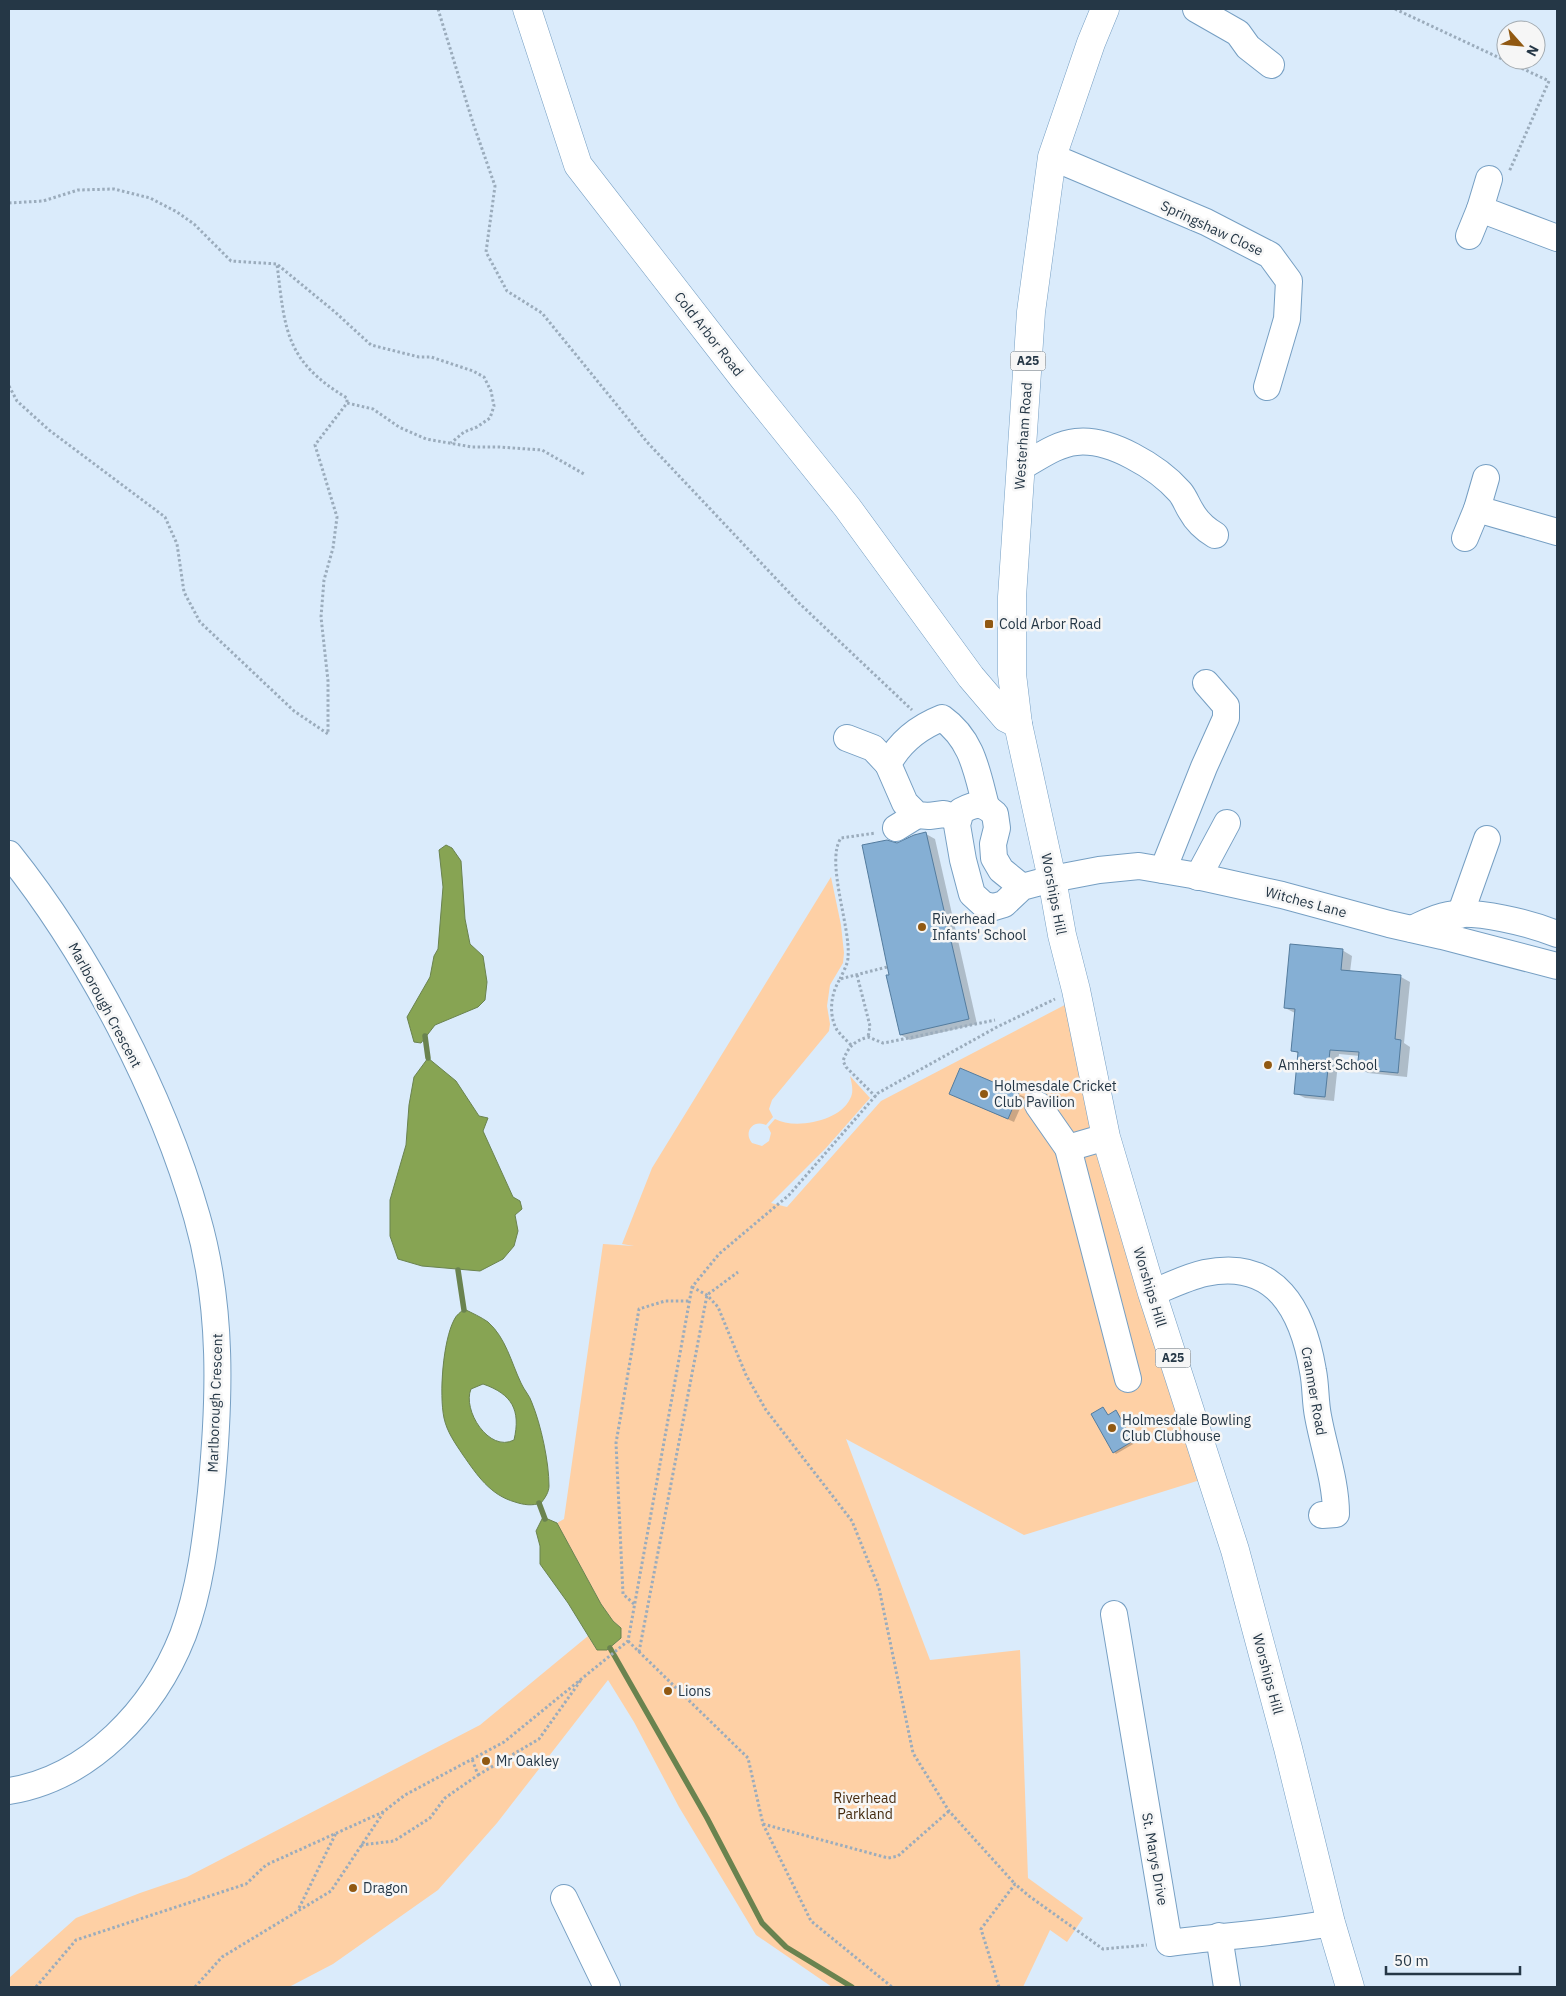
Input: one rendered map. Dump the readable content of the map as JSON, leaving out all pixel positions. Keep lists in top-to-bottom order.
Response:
{
  "streets": {
    "main road": [
      "Cold Arbor Road",
      "A25",
      "Westerham Road",
      "Worships Hill"
    ],
    "street": [
      "Springshaw Close",
      "Witches Lane",
      "Marlborough Crescent",
      "Cranmer Road",
      "St. Marys Drive"
    ]
  },
  "crossings": [
    ["Springshaw Close", "Westerham Road"],
    ["Cold Arbor Road", "Westerham Road"],
    ["Cold Arbor Road", "Worships Hill"],
    ["Westerham Road", "Worships Hill"],
    ["Worships Hill", "Witches Lane"],
    ["Worships Hill", "Cranmer Road"]
  ],
  "parks": ["Riverhead Parkland"],
  "places": {
    "transit": ["Cold Arbor Road"],
    "other": [
      "Riverhead Infants' School",
      "Amherst School",
      "Holmesdale Cricket Club Pavilion",
      "Holmesdale Bowling Club Clubhouse",
      "Lions",
      "Mr Oakley",
      "Dragon"
    ]
  },
  "scale_bar": "50 m",
  "north": "bottom right"
}
